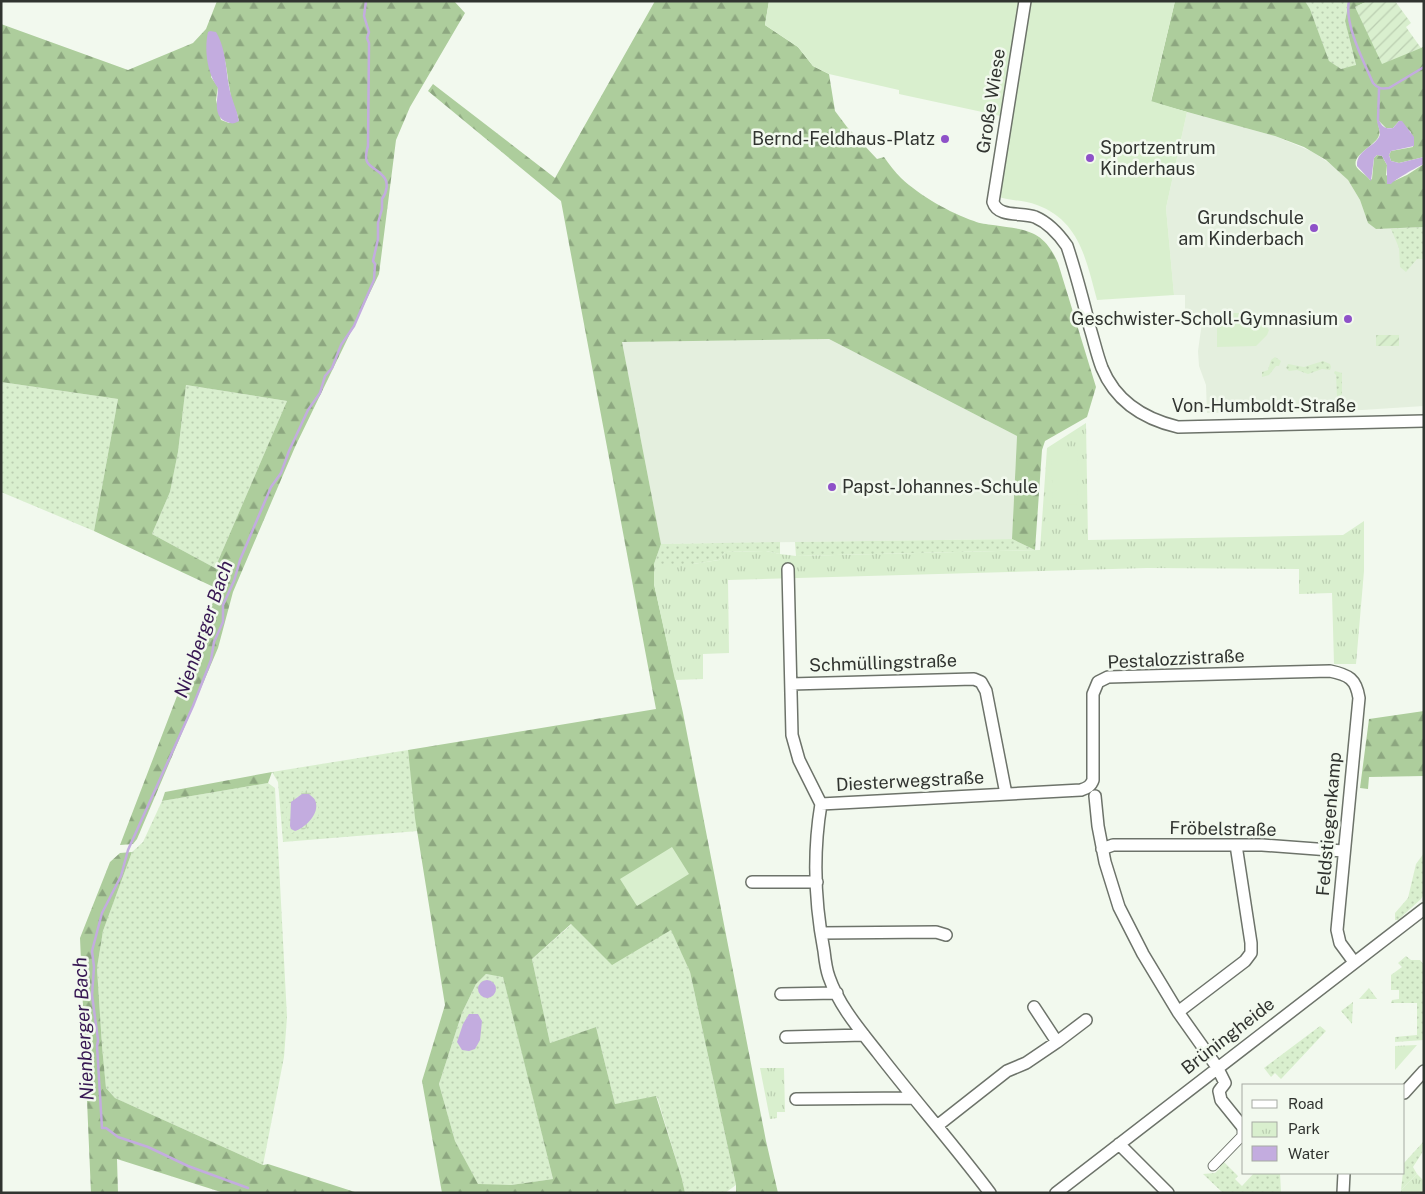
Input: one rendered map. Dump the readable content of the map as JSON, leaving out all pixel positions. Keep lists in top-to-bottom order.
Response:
{
  "streets": {
    "street": [
      "Große Wiese",
      "Von-Humboldt-Straße",
      "Pestalozzistraße",
      "Schmüllingstraße",
      "Diesterwegstraße",
      "Feldstiegenkamp",
      "Fröbelstraße",
      "Brüningheide"
    ]
  },
  "crossings": [
    ["Große Wiese", "Von-Humboldt-Straße"],
    ["Pestalozzistraße", "Diesterwegstraße"],
    ["Pestalozzistraße", "Feldstiegenkamp"],
    ["Schmüllingstraße", "Diesterwegstraße"],
    ["Feldstiegenkamp", "Fröbelstraße"],
    ["Feldstiegenkamp", "Brüningheide"]
  ],
  "water": ["Nienberger Bach"],
  "places": [
    "Bernd-Feldhaus-Platz",
    "Sportzentrum Kinderhaus",
    "Grundschule am Kinderbach",
    "Geschwister-Scholl-Gymnasium",
    "Papst-Johannes-Schule"
  ],
  "legend": ["Road", "Park", "Water"]
}
